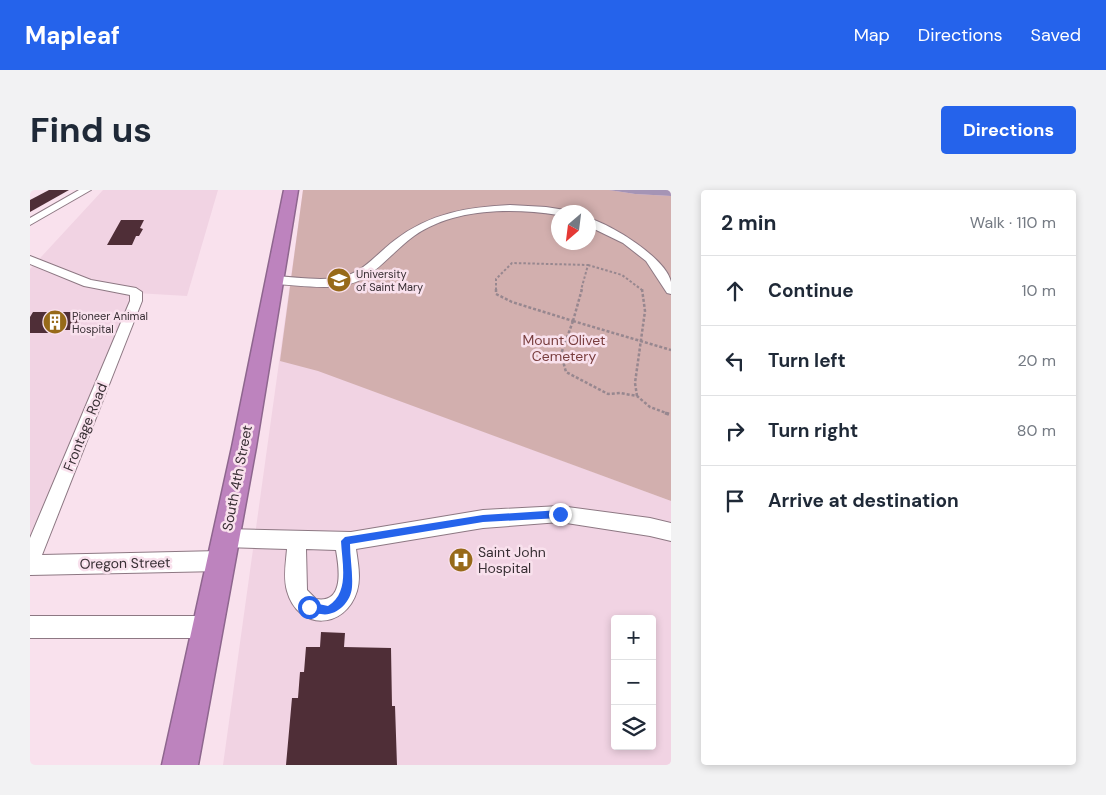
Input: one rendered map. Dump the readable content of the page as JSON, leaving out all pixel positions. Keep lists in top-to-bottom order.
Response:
{
  "streets": {
    "highway": ["South 4th Street"],
    "street": ["Frontage Road", "Oregon Street"]
  },
  "crossings": [
    ["South 4th Street", "Oregon Street"]
  ],
  "parks": ["Mount Olivet Cemetery"],
  "places": {
    "school or university": ["University of Saint Mary"],
    "building": ["Pioneer Animal Hospital"],
    "hospital": ["Saint John Hospital"]
  },
  "north": "bottom left",
  "page": {
    "header": "Mapleaf",
    "nav": ["Map", "Directions", "Saved"],
    "buttons": "Directions",
    "title": "Find us",
    "heading": ["2 min", "Walk · 110 m"],
    "list": [
      ["Continue", "10 m"],
      ["Turn left", "20 m"],
      ["Turn right", "80 m"],
      "Arrive at destination"
    ],
    "map_buttons": ["+", "−"]
  }
}
